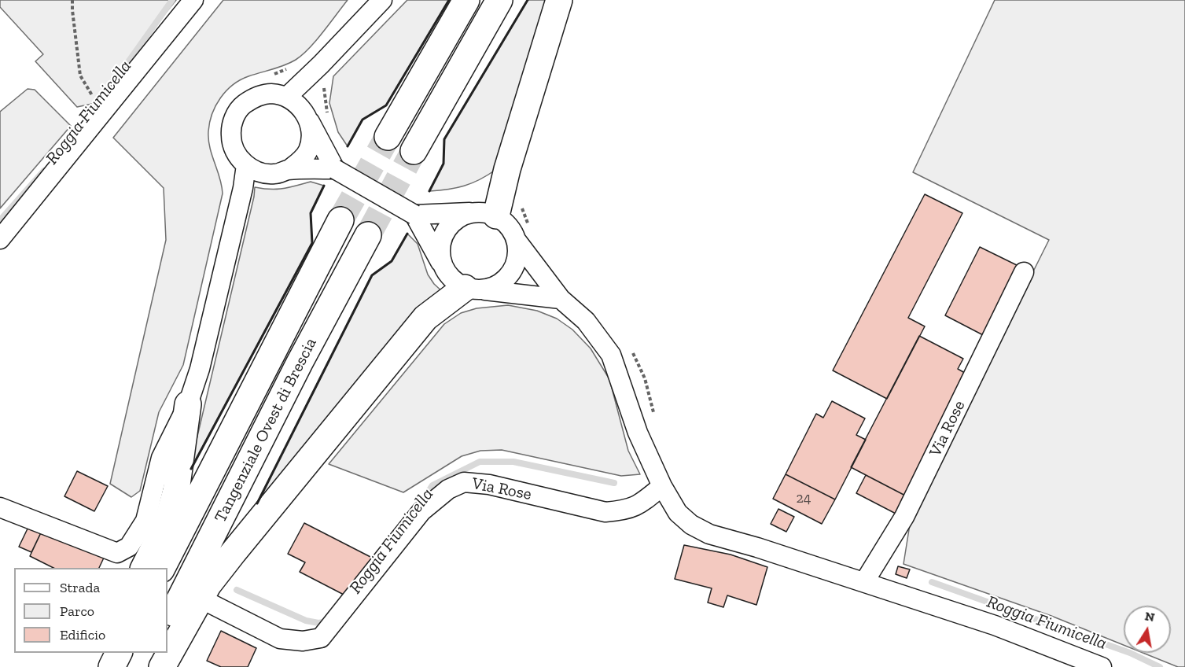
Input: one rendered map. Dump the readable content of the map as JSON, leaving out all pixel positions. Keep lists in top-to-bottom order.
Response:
{
  "streets": {
    "highway": ["Tangenziale Ovest di Brescia"],
    "street": ["Via Rose"]
  },
  "water": ["Roggia Fiumicella"],
  "house_numbers": ["24"],
  "legend": ["Strada", "Parco", "Edificio"],
  "north": "top"
}
